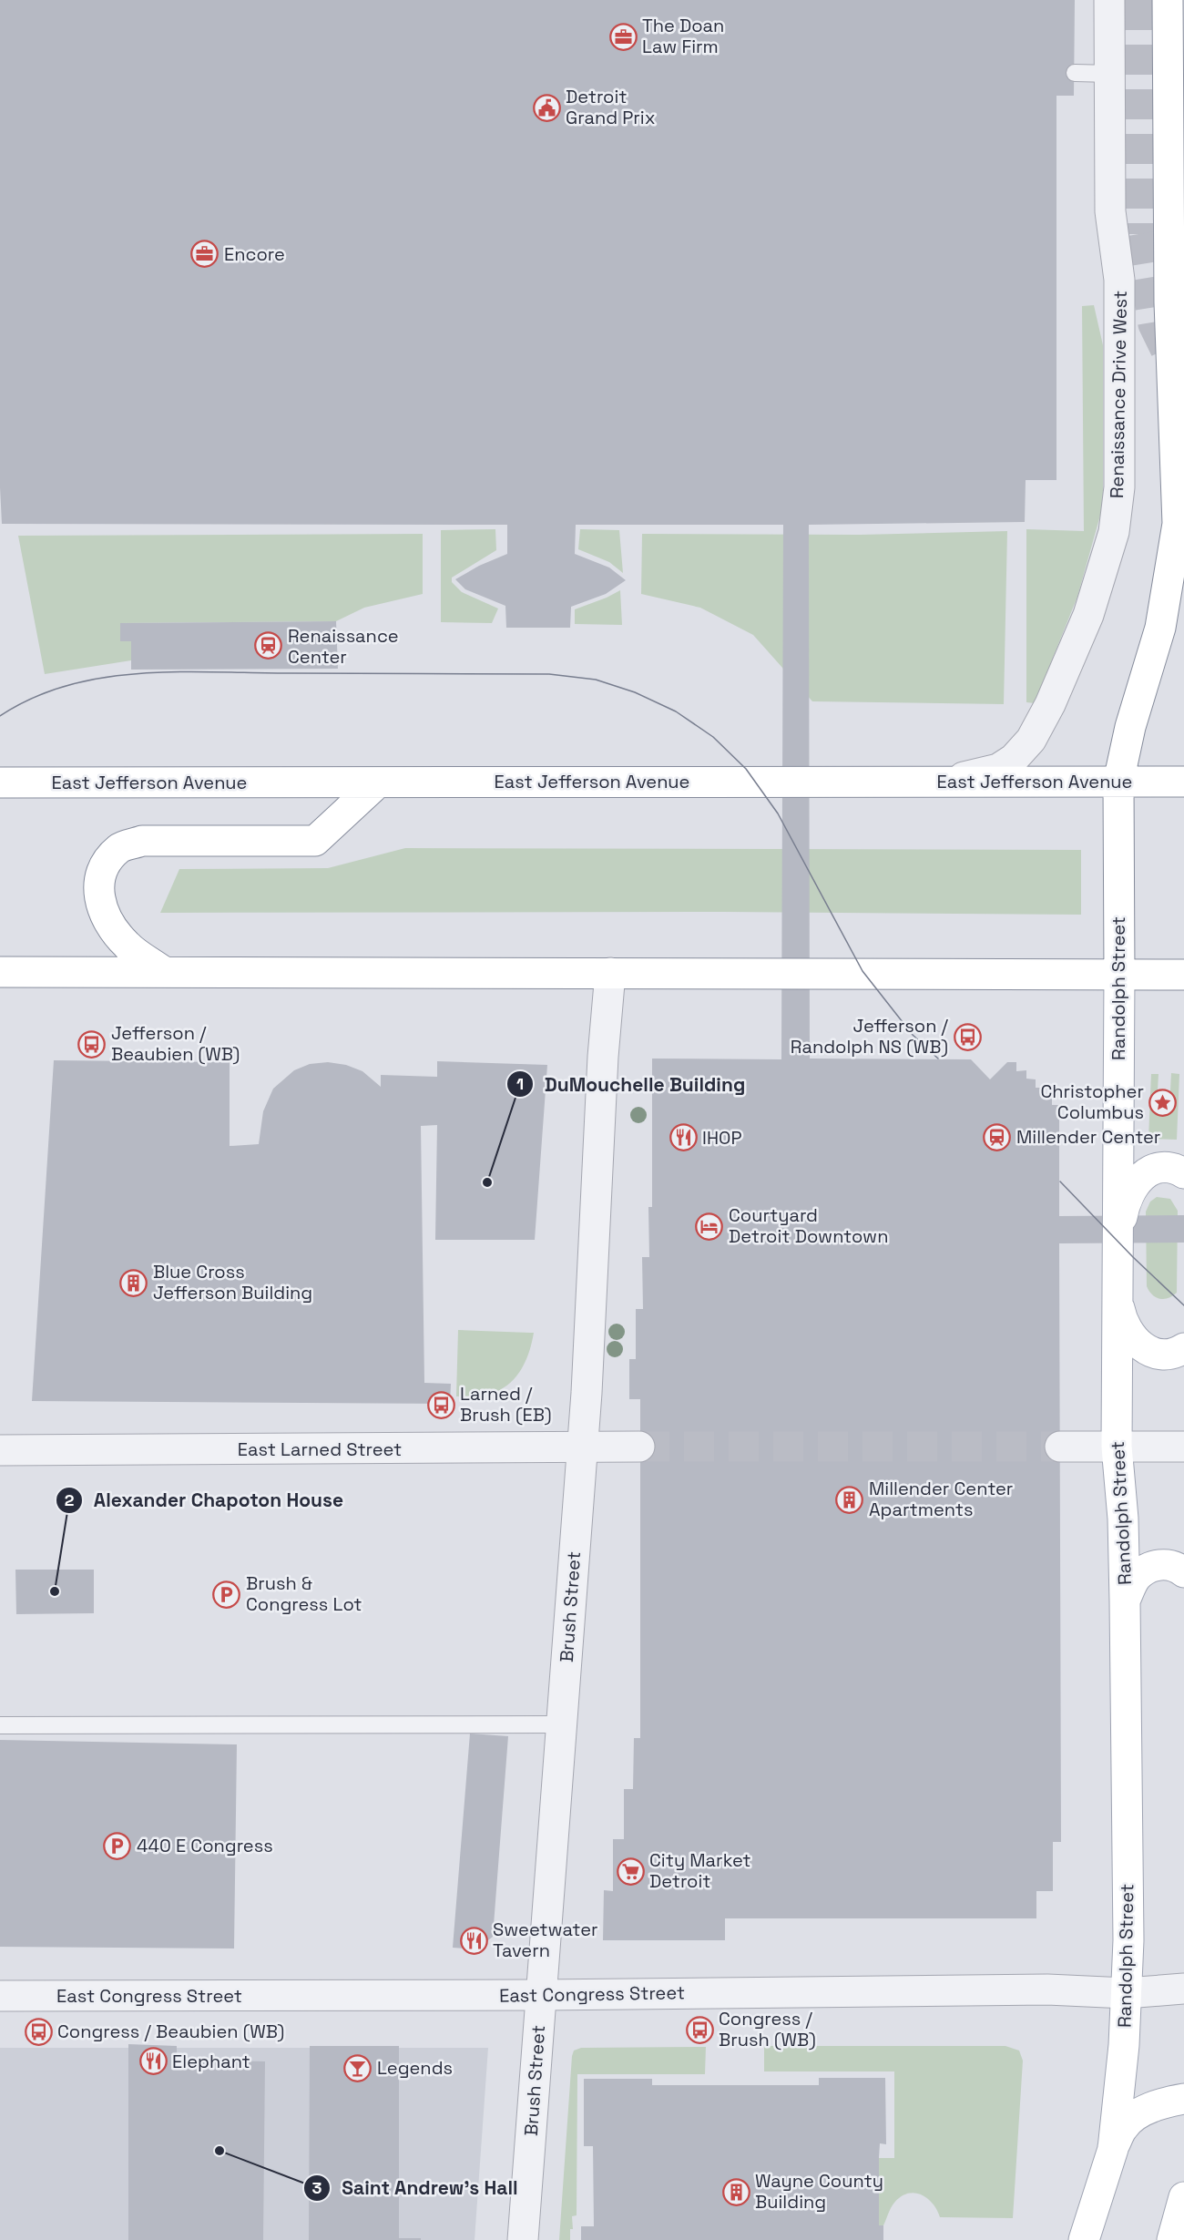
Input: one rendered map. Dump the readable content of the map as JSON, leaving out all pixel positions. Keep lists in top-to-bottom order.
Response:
{
  "streets": {
    "main road": ["East Jefferson Avenue", "Randolph Street"],
    "street": [
      "Renaissance Drive West",
      "East Larned Street",
      "Brush Street",
      "East Congress Street"
    ]
  },
  "crossings": [
    ["Renaissance Drive West", "East Jefferson Avenue"],
    ["East Jefferson Avenue", "Randolph Street"],
    ["Randolph Street", "East Congress Street"],
    ["East Larned Street", "Brush Street"],
    ["Brush Street", "East Congress Street"]
  ],
  "places": {
    "office": ["The Doan Law Firm", "Encore"],
    "public building": ["Detroit Grand Prix"],
    "station": ["Renaissance Center", "Millender Center"],
    "bus stop": [
      "Jefferson / Randolph NS (WB)",
      "Jefferson / Beaubien (WB)",
      "Larned / Brush (EB)",
      "Congress / Brush (WB)",
      "Congress / Beaubien (WB)"
    ],
    "place": ["Christopher Columbus"],
    "restaurant": ["IHOP", "Sweetwater Tavern", "Elephant"],
    "other": ["DuMouchelle Building", "Alexander Chapoton House", "Saint Andrew's Hall"],
    "hotel": ["Courtyard Detroit Downtown"],
    "building": ["Blue Cross Jefferson Building", "Millender Center Apartments", "Wayne County Building"],
    "parking": ["Brush & Congress Lot", "440 E Congress"],
    "supermarket": ["City Market Detroit"],
    "bar": ["Legends"]
  }
}
